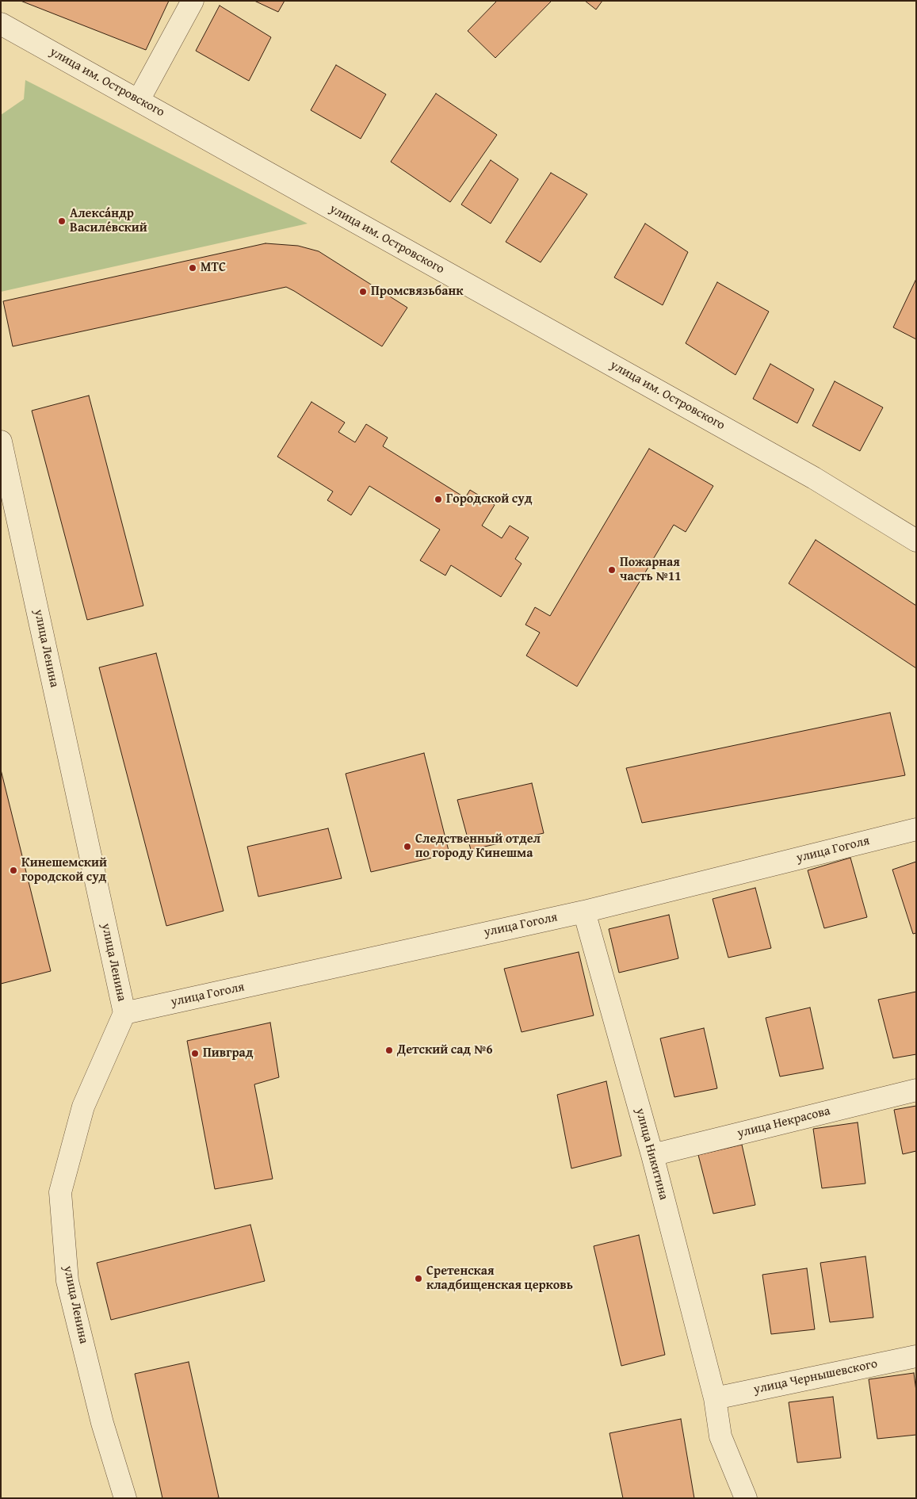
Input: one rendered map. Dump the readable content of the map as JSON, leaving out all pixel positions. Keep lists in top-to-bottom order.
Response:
{
  "streets": {
    "street": [
      "улица им. Островского",
      "улица Ленина",
      "улица Гоголя",
      "улица Некрасова",
      "улица Никитина",
      "улица Чернышевского"
    ]
  },
  "crossings": [
    ["улица Ленина", "улица Гоголя"],
    ["улица Гоголя", "улица Никитина"],
    ["улица Некрасова", "улица Никитина"],
    ["улица Никитина", "улица Чернышевского"]
  ],
  "places": [
    "Алекса́ндр Василе́вский",
    "МТС",
    "Промсвязьбанк",
    "Городской суд",
    "Пожарная часть №11",
    "Следственный отдел по городу Кинешма",
    "Кинешемский городской суд",
    "Детский сад №6",
    "Пивград",
    "Сретенская кладбищенская церковь"
  ]
}
